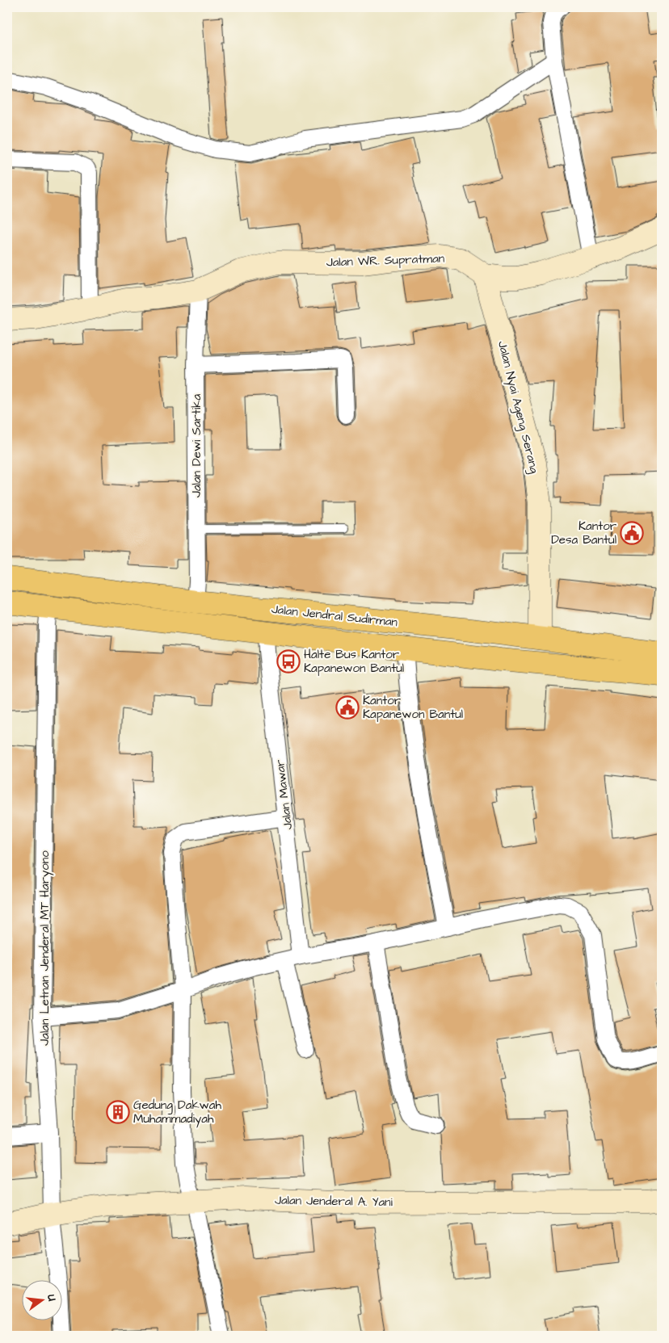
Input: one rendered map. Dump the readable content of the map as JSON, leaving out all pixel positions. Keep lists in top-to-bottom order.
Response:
{
  "streets": {
    "main road": ["Jalan Jendral Sudirman"],
    "street": [
      "Jalan WR. Supratman",
      "Jalan Nyai Ageng Serang",
      "Jalan Dewi Sartika",
      "Jalan Mawar",
      "Jalan Letnan Jenderal MT Haryono",
      "Jalan Jenderal A. Yani"
    ]
  },
  "crossings": [
    ["Jalan WR. Supratman", "Jalan Nyai Ageng Serang"],
    ["Jalan WR. Supratman", "Jalan Dewi Sartika"],
    ["Jalan Nyai Ageng Serang", "Jalan Jendral Sudirman"],
    ["Jalan Dewi Sartika", "Jalan Jendral Sudirman"],
    ["Jalan Jendral Sudirman", "Jalan Mawar"],
    ["Jalan Jendral Sudirman", "Jalan Letnan Jenderal MT Haryono"],
    ["Jalan Letnan Jenderal MT Haryono", "Jalan Jenderal A. Yani"]
  ],
  "places": {
    "public building": ["Kantor Desa Bantul", "Kantor Kapanewon Bantul"],
    "bus stop": ["Halte Bus Kantor Kapanewon Bantul"],
    "building": ["Gedung Dakwah Muhammadiyah"]
  },
  "north": "right"
}
